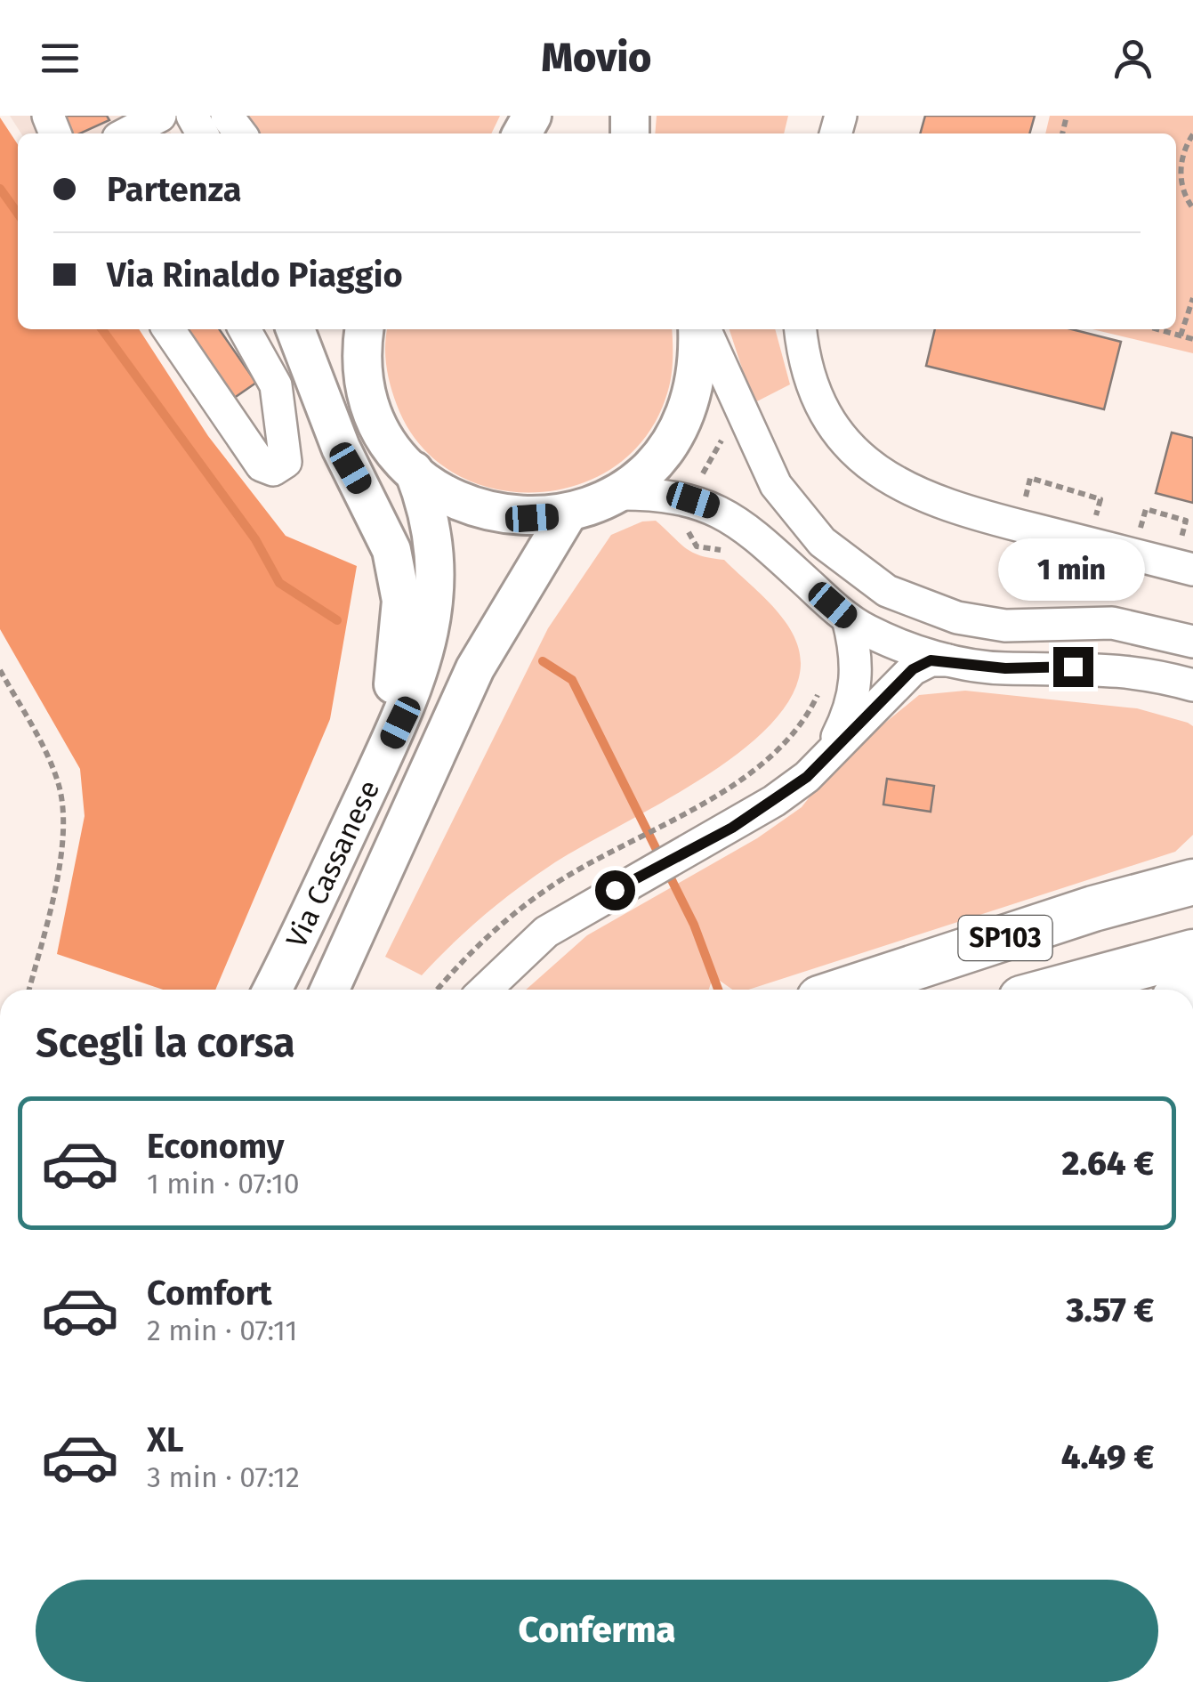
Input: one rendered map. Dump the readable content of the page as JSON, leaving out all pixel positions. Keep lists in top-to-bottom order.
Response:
{
  "streets": {
    "highway": ["SP103"],
    "main road": ["Via Cassanese"]
  },
  "page": {
    "header": "Movio",
    "banner": ["Partenza", "Via Rinaldo Piaggio"],
    "bubble": "1 min",
    "heading": "Scegli la corsa",
    "list": [
      {
        "name": "Economy",
        "note": "1 min · 07:10",
        "value": "2.64 €"
      },
      {
        "name": "Comfort",
        "note": "2 min · 07:11",
        "value": "3.57 €"
      },
      {
        "name": "XL",
        "note": "3 min · 07:12",
        "value": "4.49 €"
      }
    ],
    "buttons": "Conferma"
  }
}
